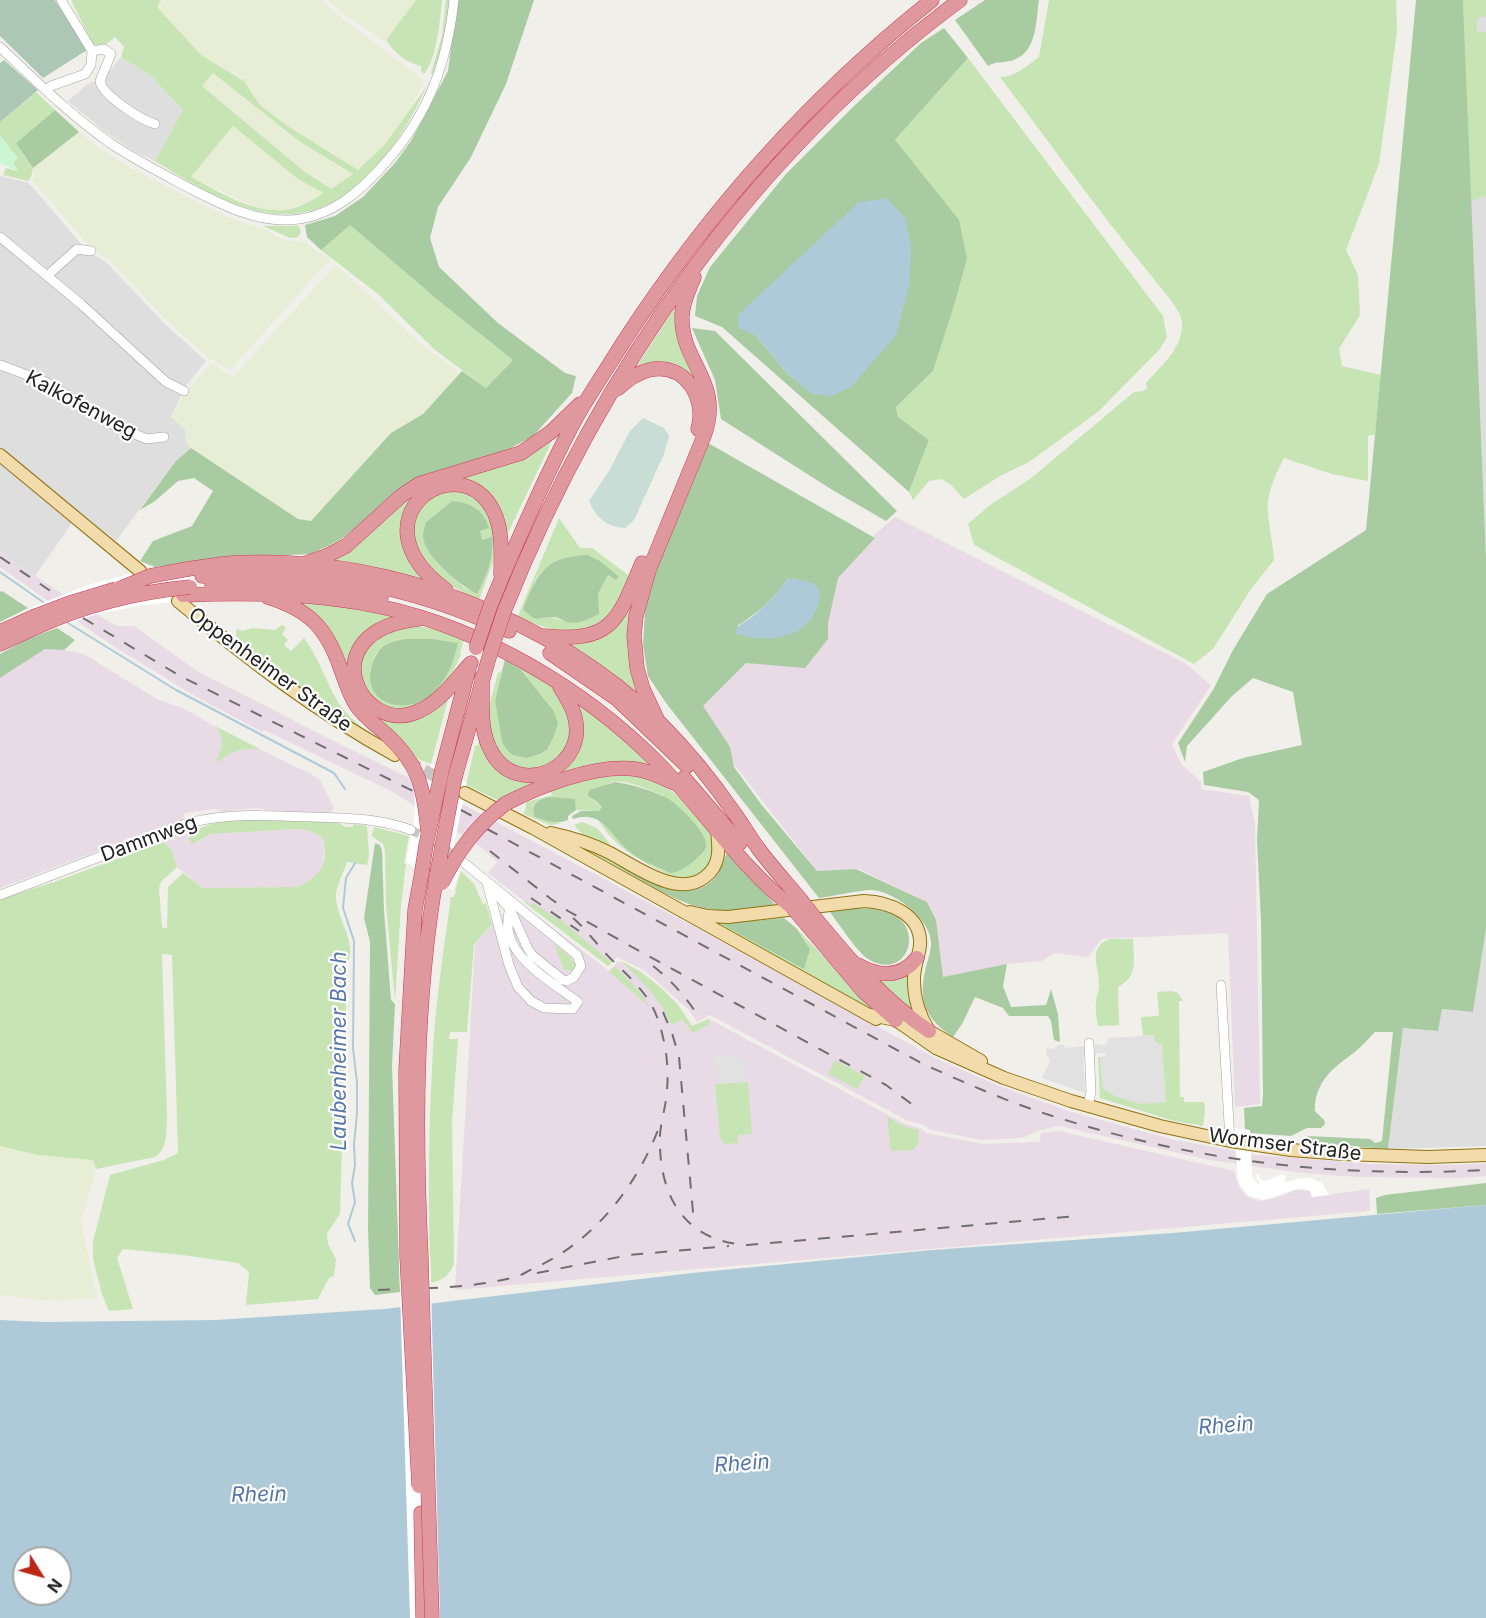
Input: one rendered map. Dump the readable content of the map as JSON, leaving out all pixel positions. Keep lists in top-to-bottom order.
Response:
{
  "streets": {
    "main road": ["Oppenheimer Straße", "Wormser Straße"],
    "street": ["Kalkofenweg", "Dammweg"]
  },
  "water": ["Laubenheimer Bach", "Rhein"],
  "north": "bottom right"
}
